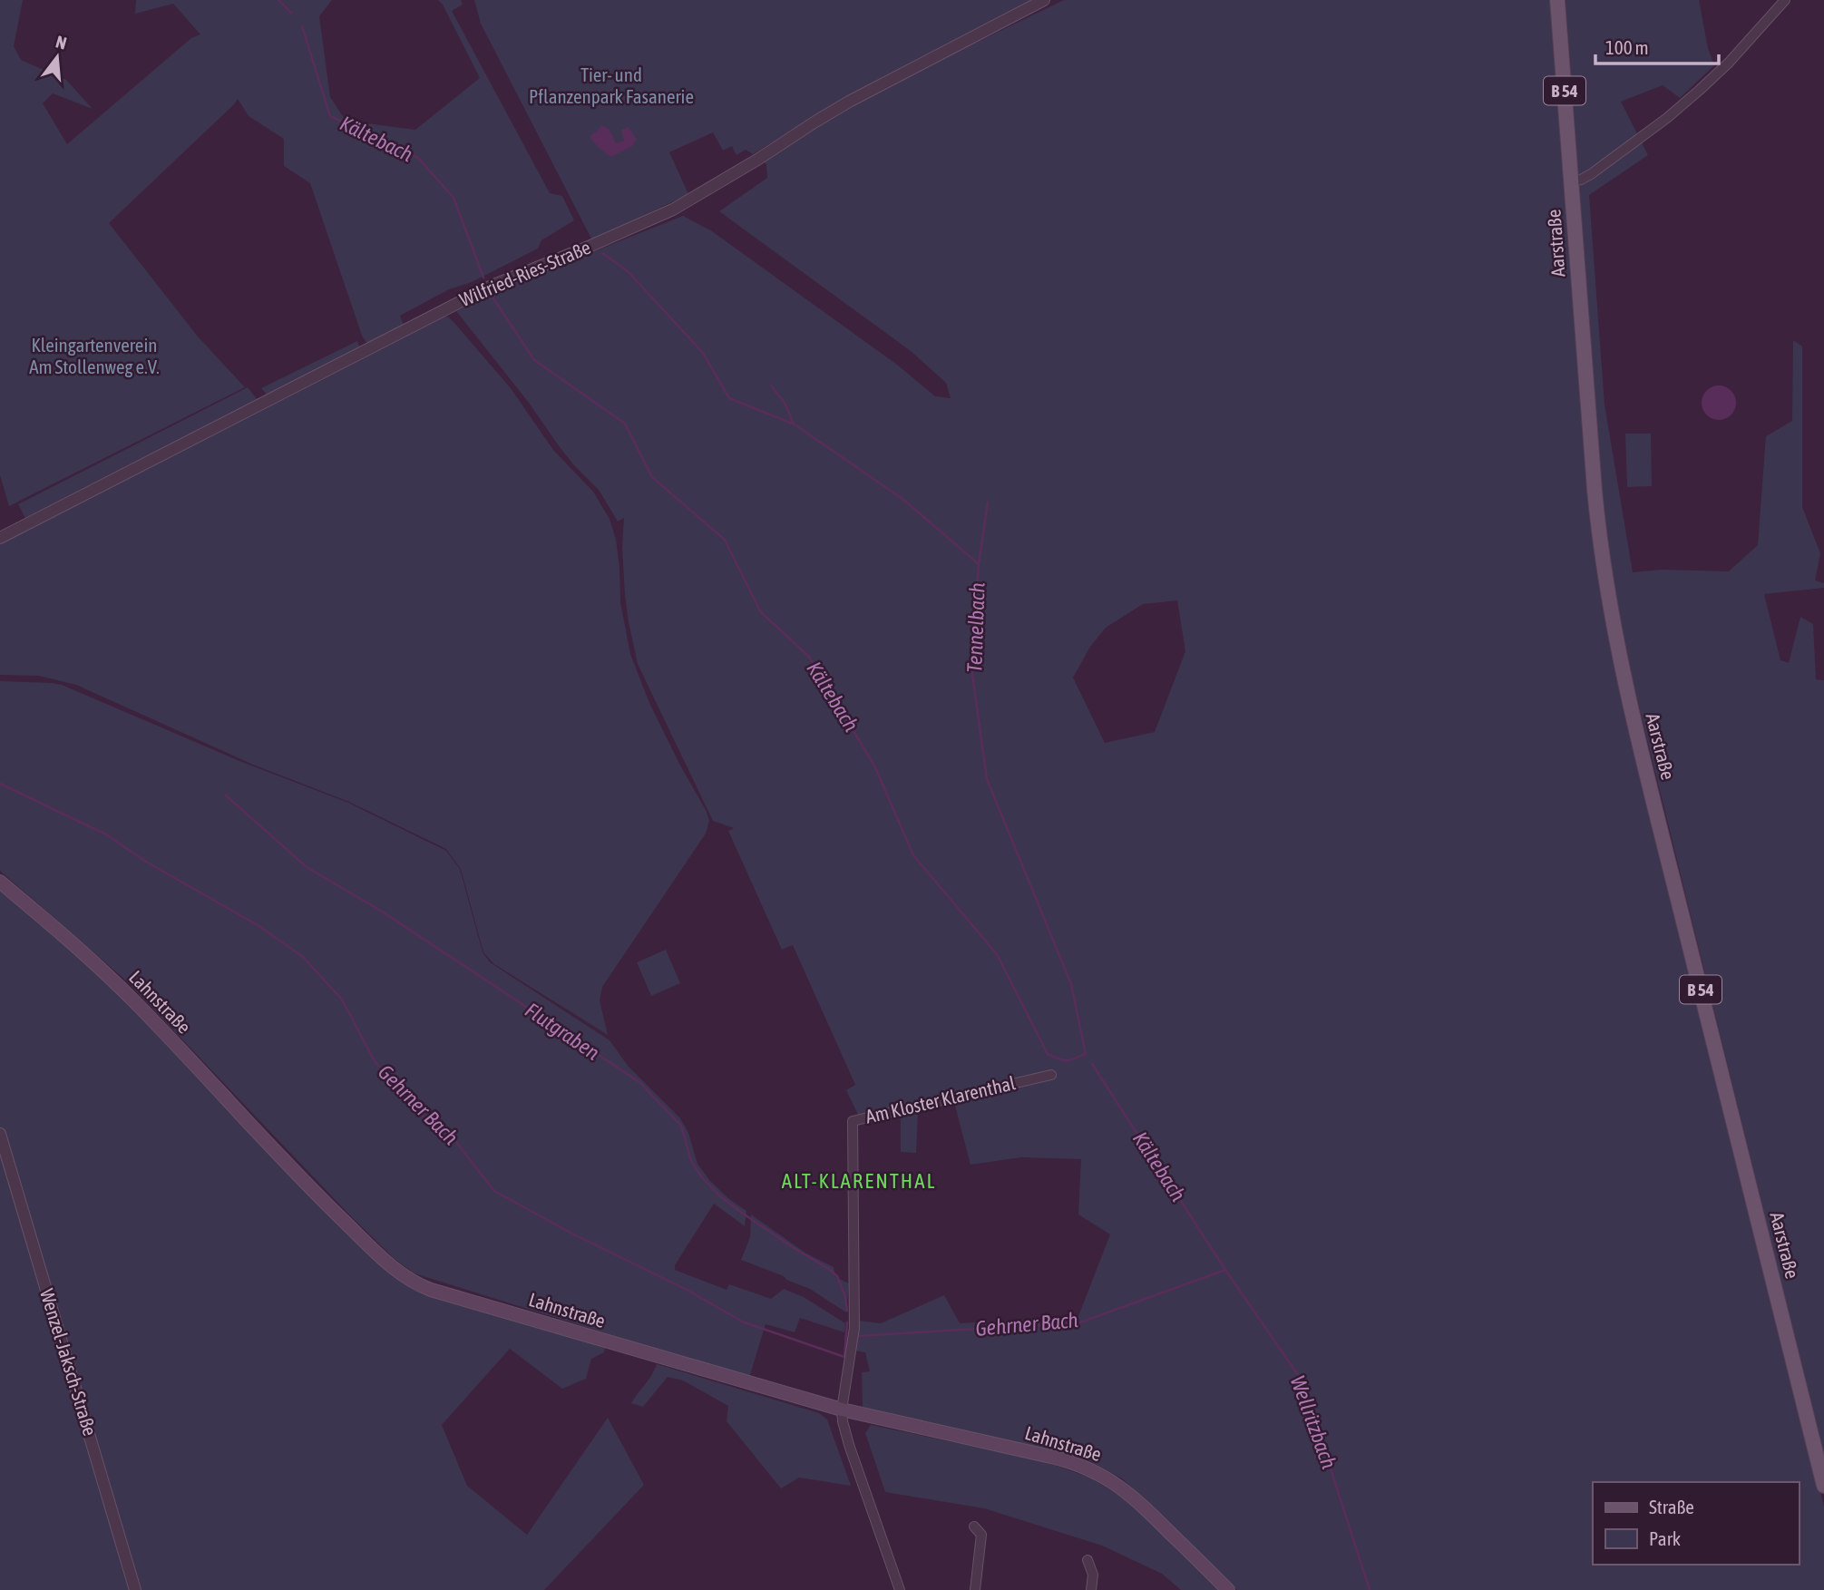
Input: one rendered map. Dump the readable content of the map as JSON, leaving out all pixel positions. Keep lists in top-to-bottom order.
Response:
{
  "streets": {
    "main road": ["B 54", "Aarstraße", "Lahnstraße"],
    "street": ["Wilfried-Ries-Straße", "Am Kloster Klarenthal", "Wenzel-Jaksch-Straße"]
  },
  "crossings": [
    ["Lahnstraße", "Am Kloster Klarenthal"]
  ],
  "districts": ["ALT-KLARENTHAL"],
  "water": [
    "Kältebach",
    "Tennelbach",
    "Flutgraben",
    "Gehrner Bach",
    "Wellritzbach"
  ],
  "parks": ["Tier- und Pflanzenpark Fasanerie", "Kleingartenverein Am Stollenweg e.V."],
  "legend": ["Straße", "Park"],
  "scale_bar": "100 m",
  "north": "top"
}
